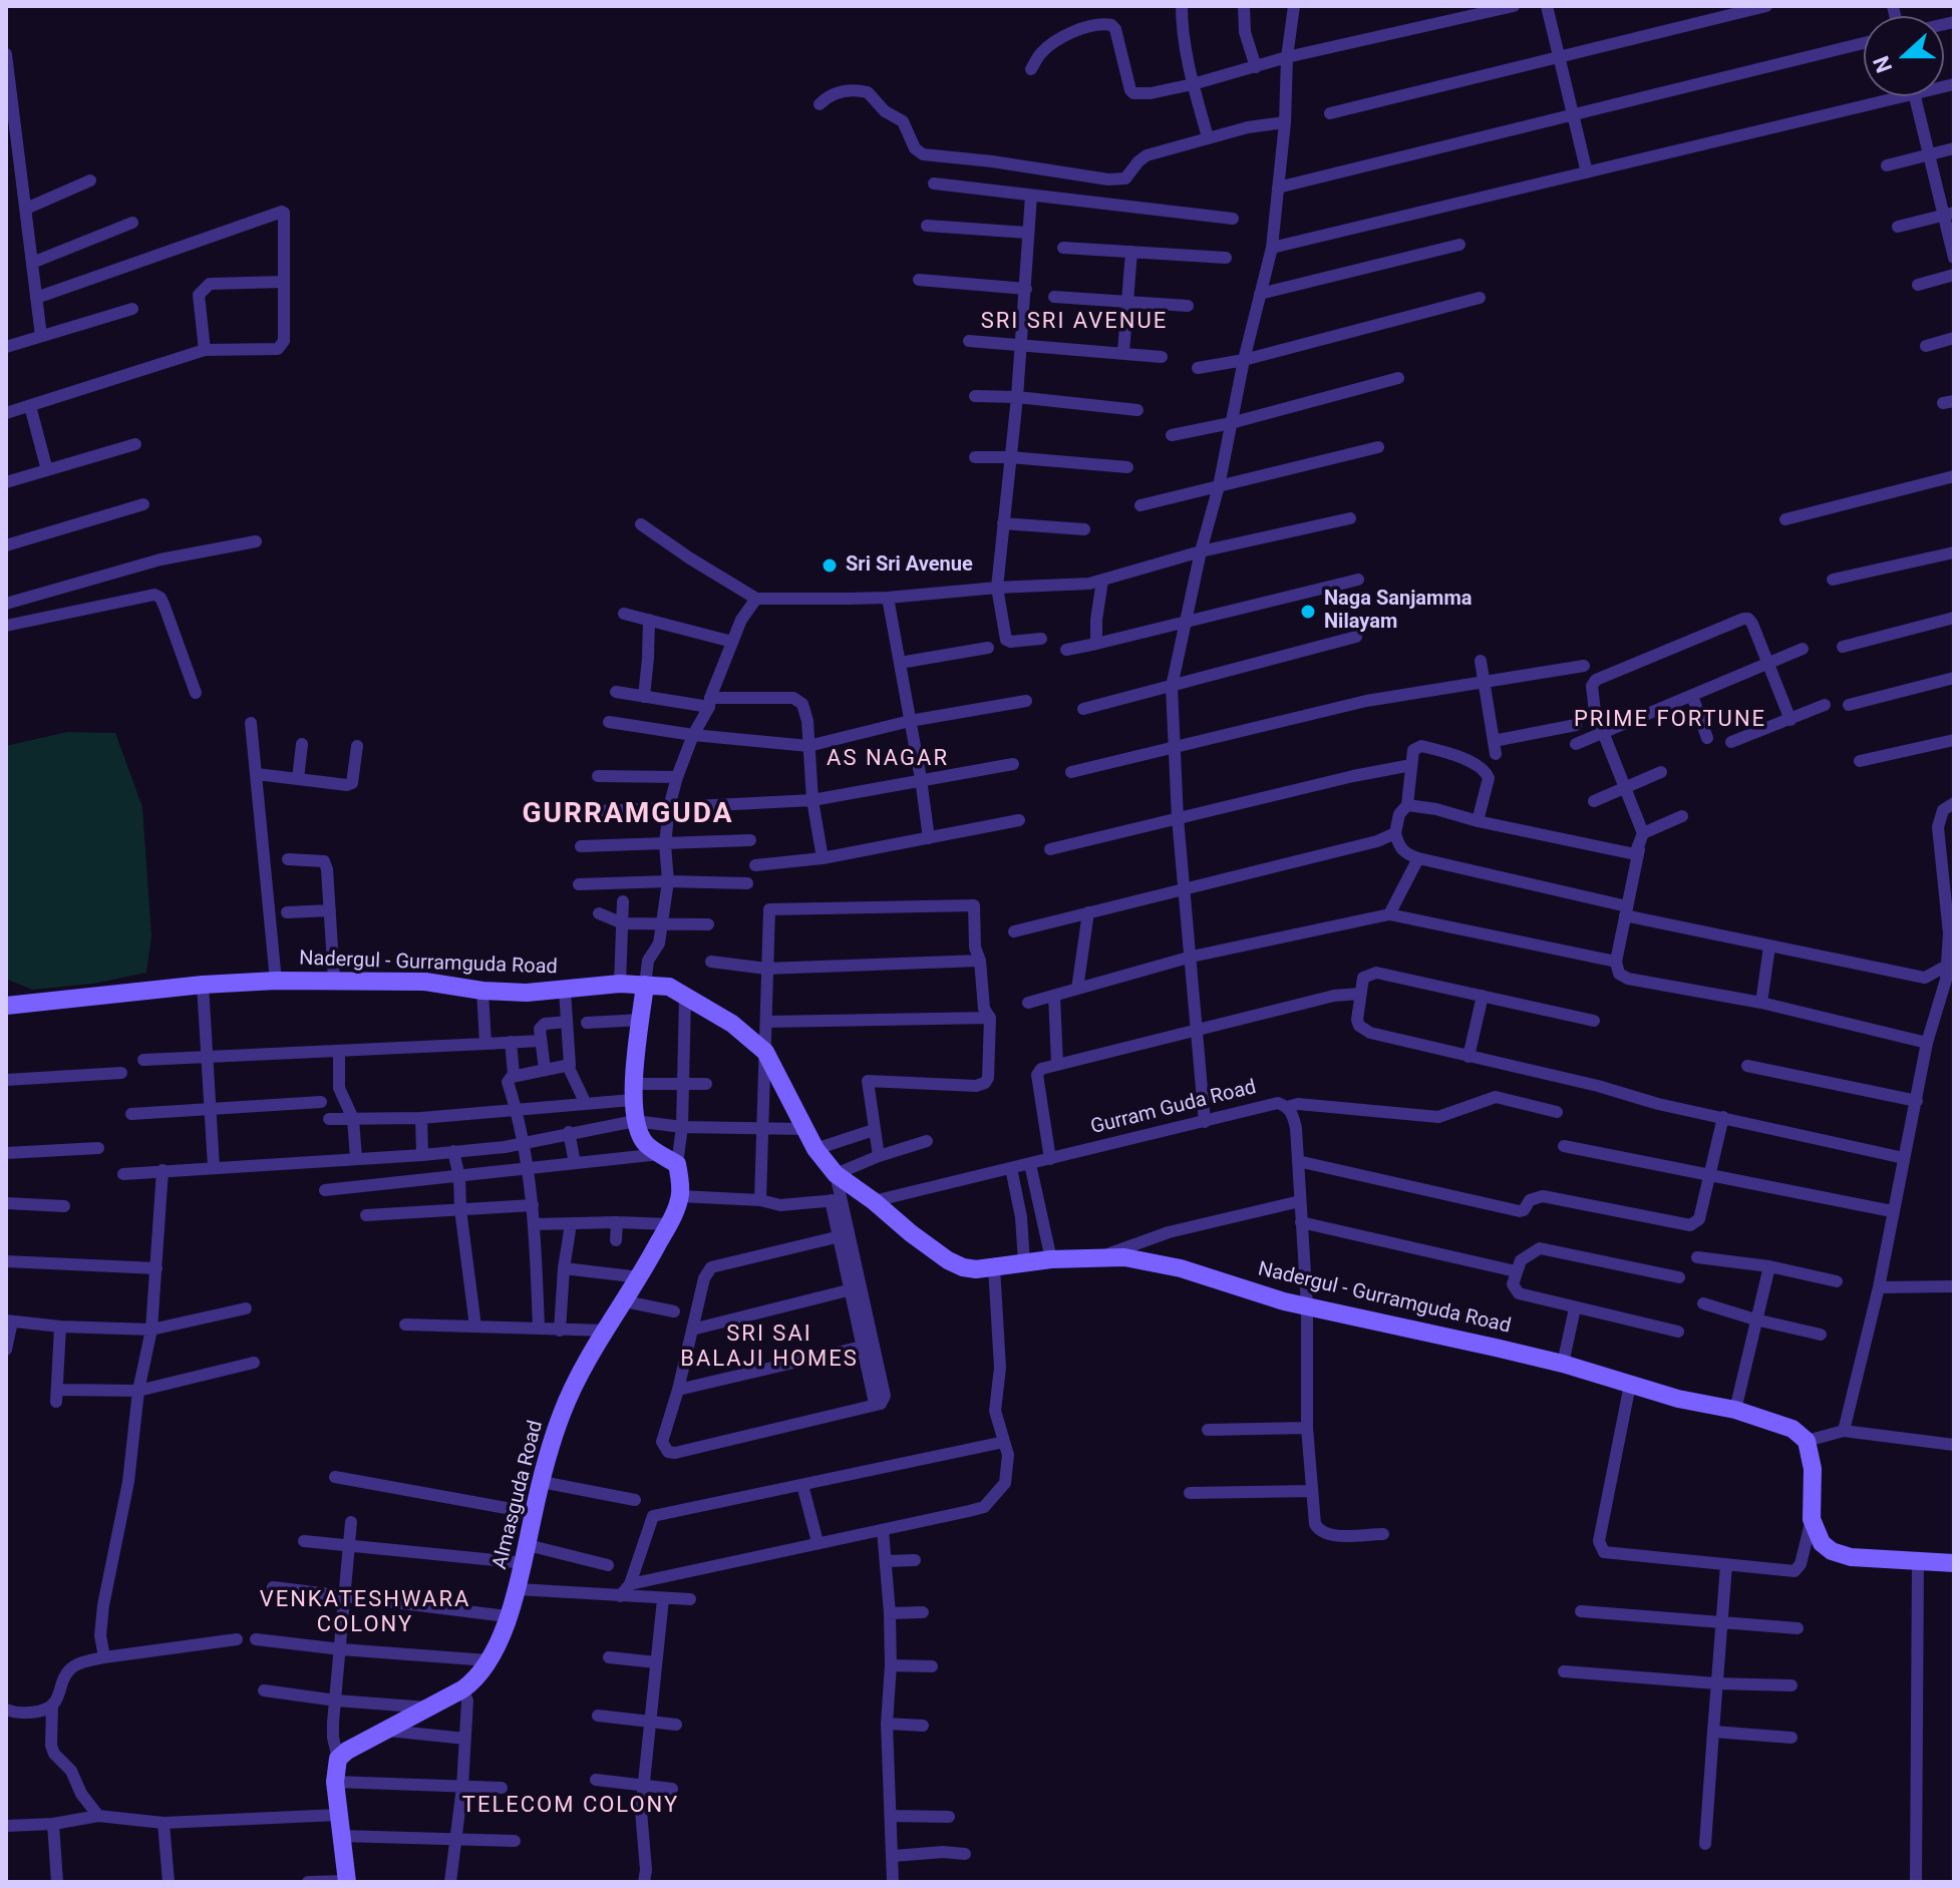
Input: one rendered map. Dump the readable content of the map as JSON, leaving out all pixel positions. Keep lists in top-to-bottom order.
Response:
{
  "streets": {
    "main road": ["Nadergul - Gurramguda Road", "Almasguda Road"],
    "street": ["Gurram Guda Road"]
  },
  "crossings": [
    ["Nadergul - Gurramguda Road", "Gurram Guda Road"]
  ],
  "districts": [
    "SRI SRI AVENUE",
    "PRIME FORTUNE",
    "AS NAGAR",
    "GURRAMGUDA",
    "SRI SAI BALAJI HOMES",
    "VENKATESHWARA COLONY",
    "TELECOM COLONY"
  ],
  "places": ["Sri Sri Avenue", "Naga Sanjamma Nilayam"],
  "north": "left"
}
